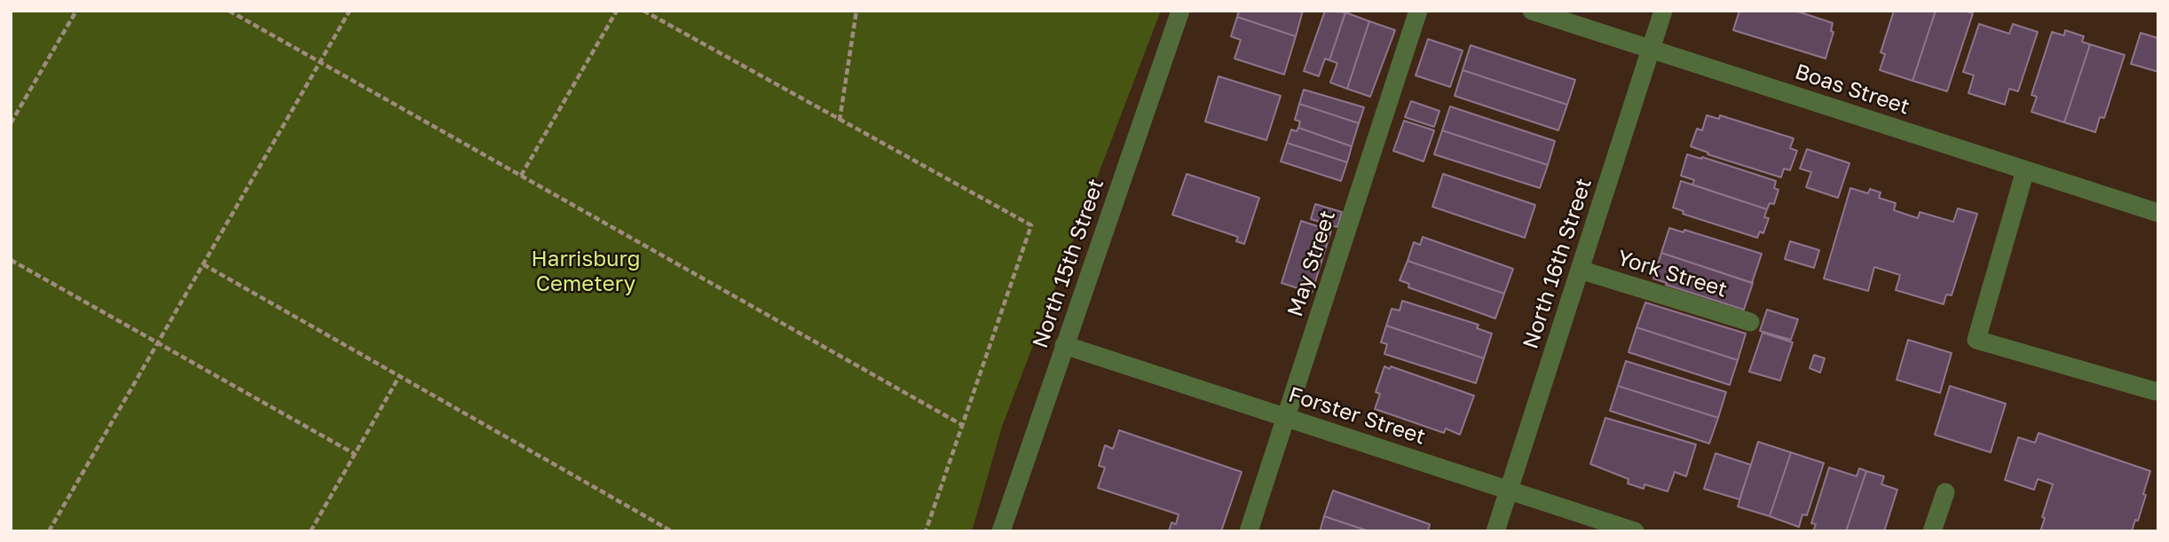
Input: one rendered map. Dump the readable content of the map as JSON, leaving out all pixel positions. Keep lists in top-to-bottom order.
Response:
{
  "streets": {
    "street": [
      "Boas Street",
      "North 15th Street",
      "May Street",
      "North 16th Street",
      "York Street",
      "Forster Street"
    ]
  },
  "crossings": [
    ["Boas Street", "North 16th Street"],
    ["North 15th Street", "Forster Street"],
    ["May Street", "Forster Street"],
    ["North 16th Street", "York Street"],
    ["North 16th Street", "Forster Street"]
  ],
  "parks": ["Harrisburg Cemetery"]
}
